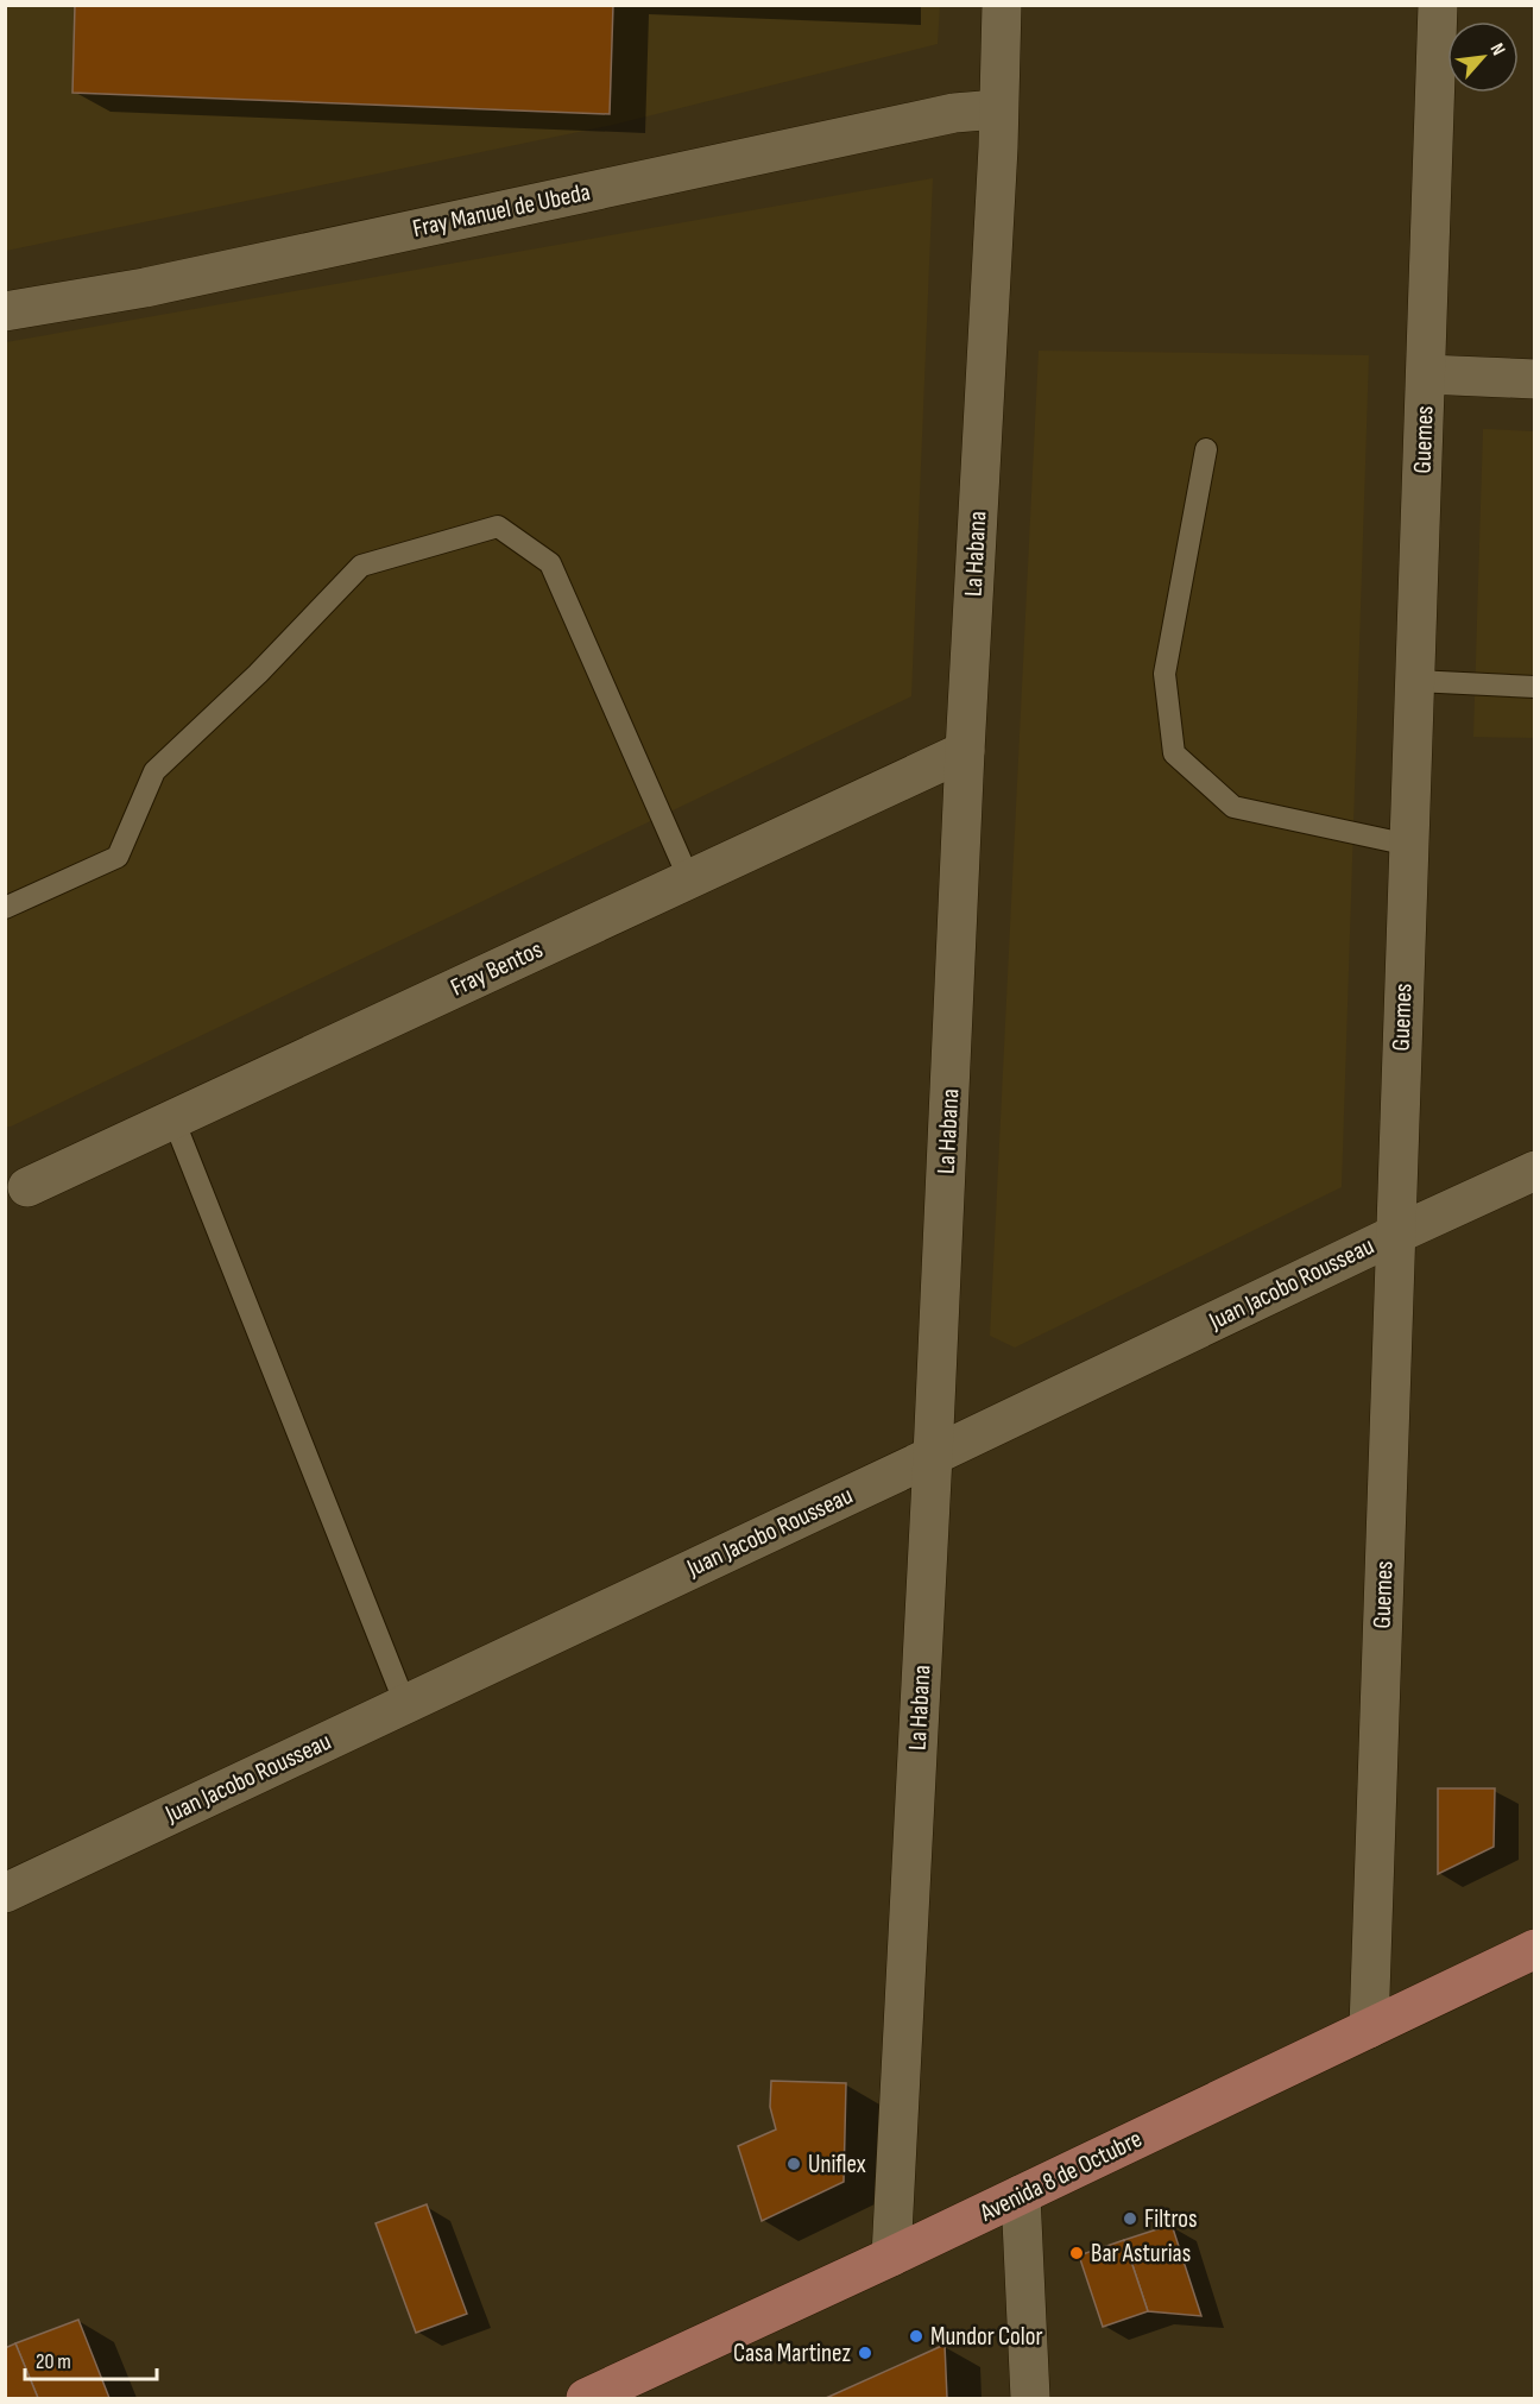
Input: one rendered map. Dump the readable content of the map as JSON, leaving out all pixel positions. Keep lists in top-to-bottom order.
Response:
{
  "streets": {
    "main road": ["Avenida 8 de Octubre"],
    "street": [
      "Fray Manuel de Ubeda",
      "Guemes",
      "La Habana",
      "Fray Bentos",
      "Juan Jacobo Rousseau"
    ]
  },
  "crossings": [
    ["Fray Manuel de Ubeda", "La Habana"],
    ["Guemes", "Juan Jacobo Rousseau"],
    ["Guemes", "Avenida 8 de Octubre"],
    ["La Habana", "Fray Bentos"],
    ["La Habana", "Juan Jacobo Rousseau"],
    ["La Habana", "Avenida 8 de Octubre"]
  ],
  "places": [
    "Uniflex",
    "Filtros",
    "Bar Asturias",
    "Mundor Color",
    "Casa Martinez"
  ],
  "scale_bar": "20 m",
  "north": "top right"
}
